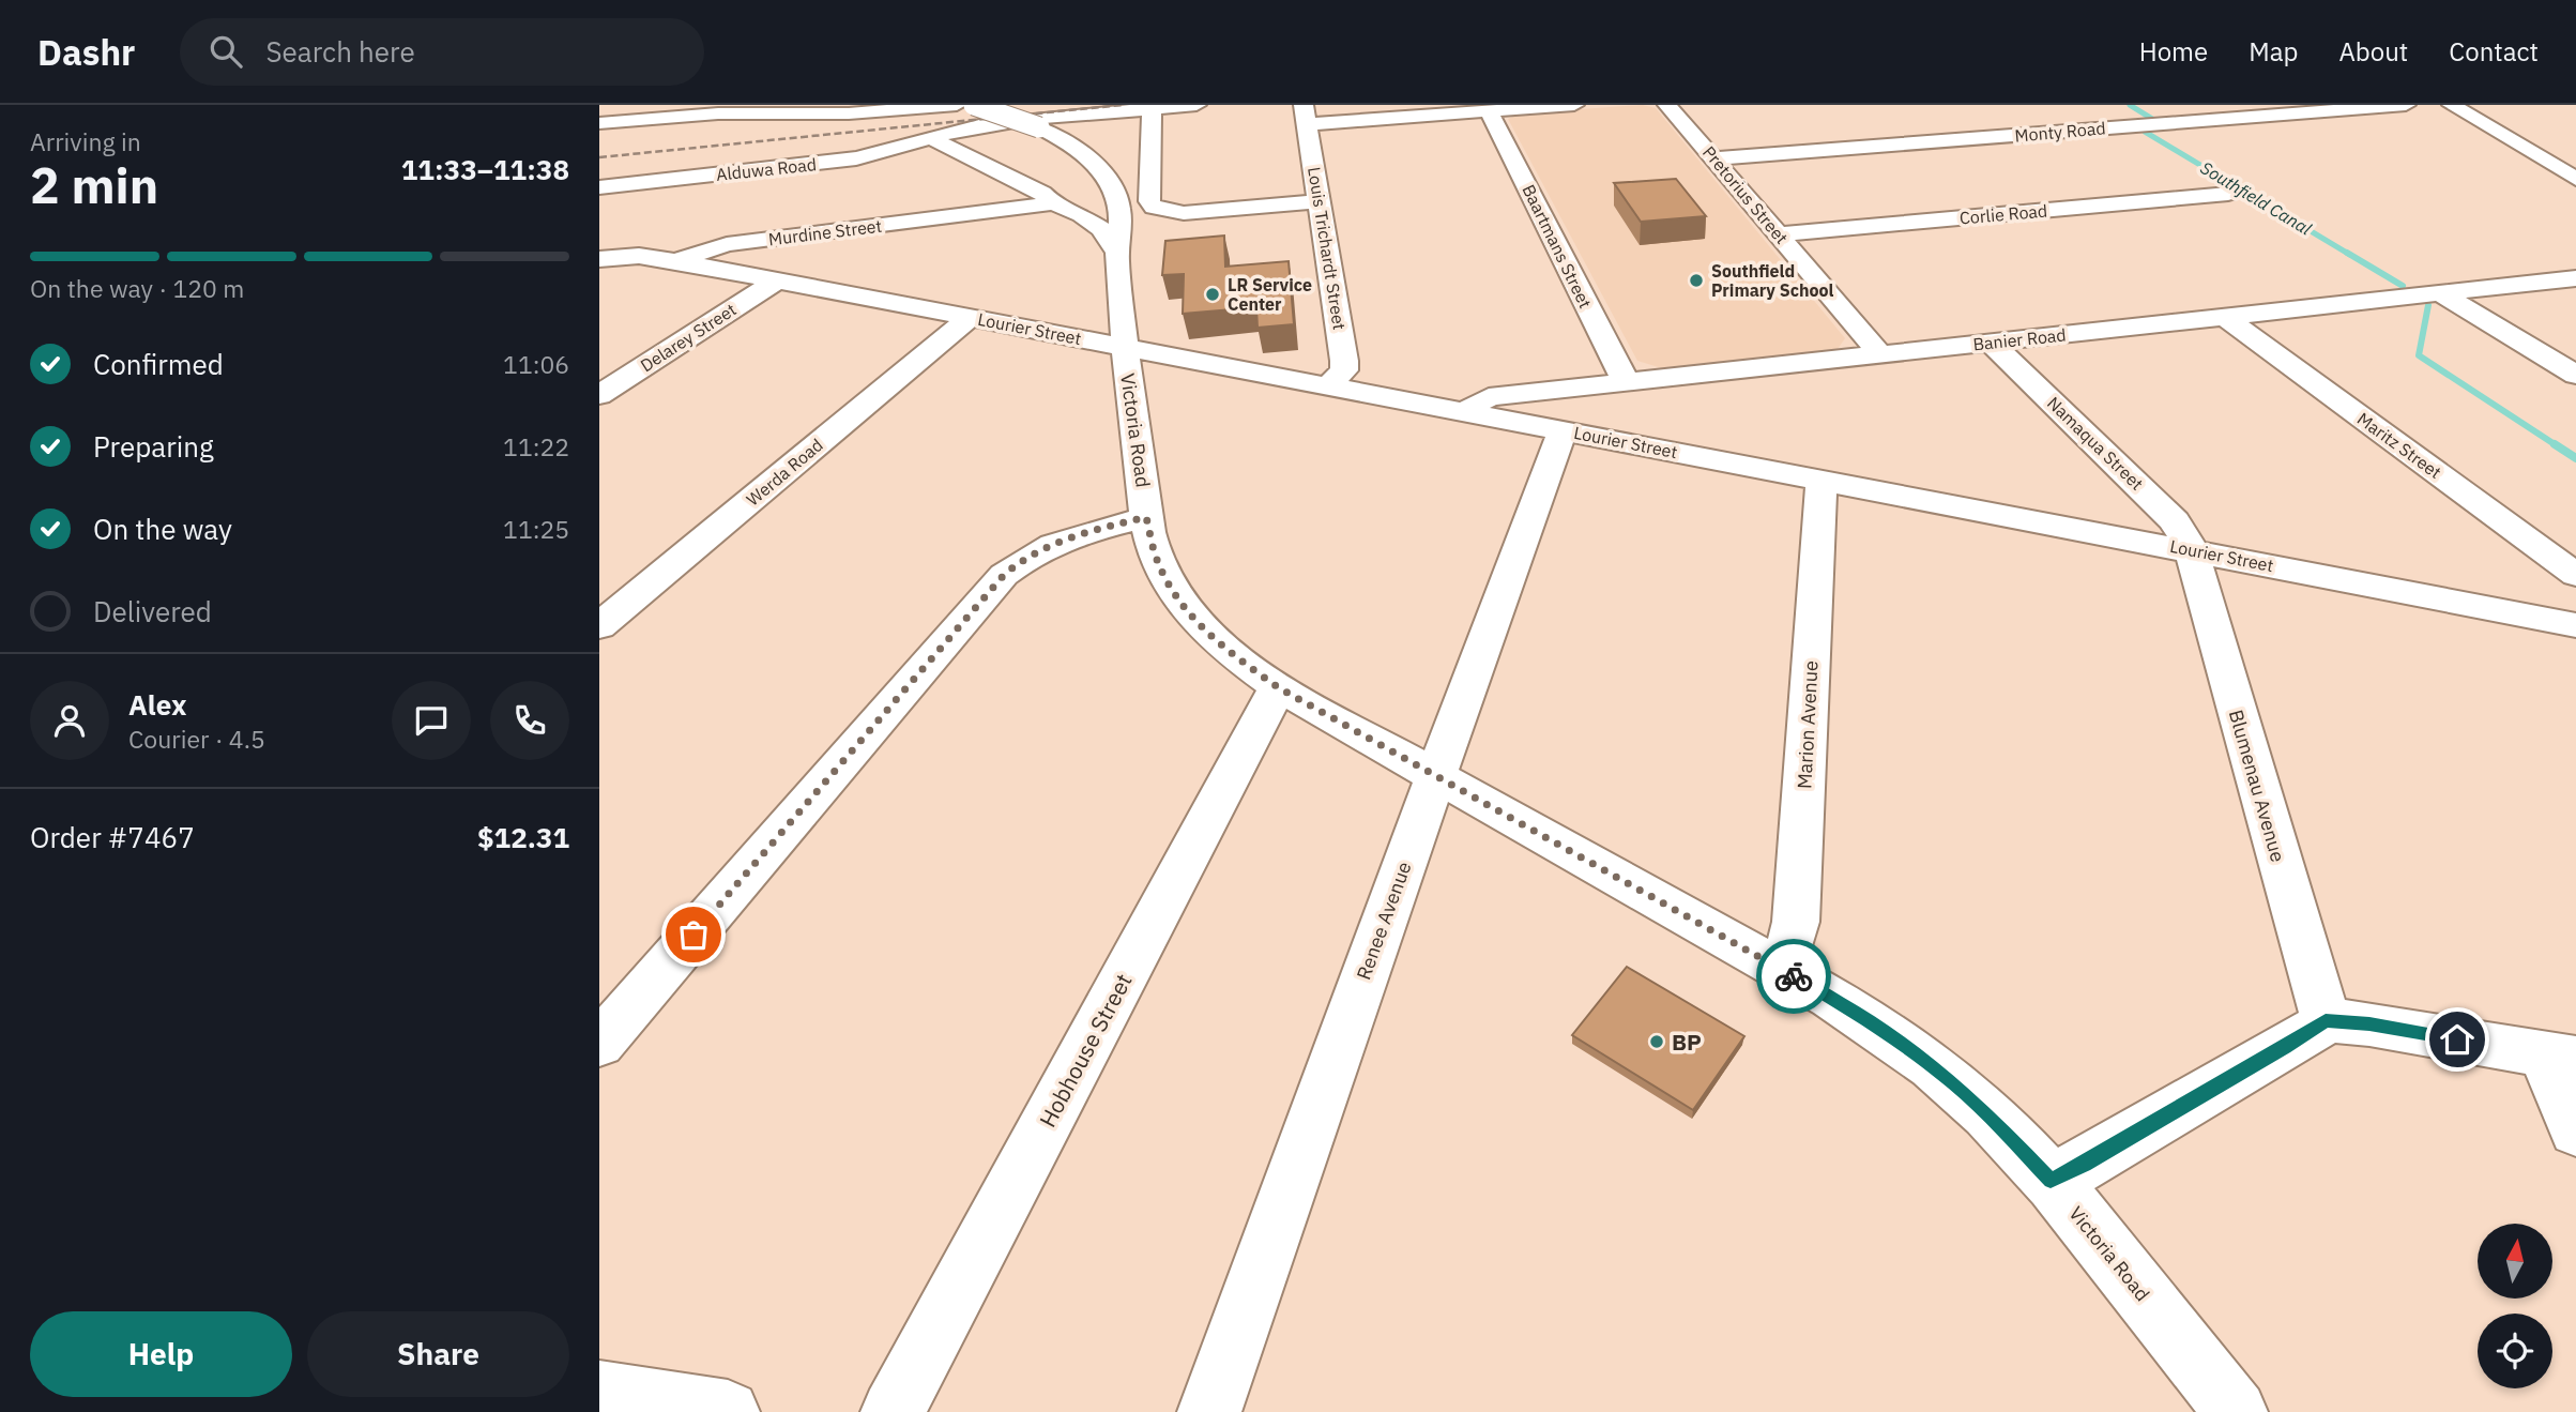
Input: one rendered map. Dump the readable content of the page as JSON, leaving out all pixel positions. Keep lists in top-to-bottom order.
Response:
{
  "streets": {
    "street": [
      "Monty Road",
      "Alduwa Road",
      "Pretorius Street",
      "Corlie Road",
      "Murdine Street",
      "Baartmans Street",
      "Louis Trichardt Street",
      "Lourier Street",
      "Delarey Street",
      "Banier Road",
      "Victoria Road",
      "Namaqua Street",
      "Maritz Street",
      "Werda Road",
      "Marion Avenue",
      "Blumenau Avenue",
      "Renee Avenue",
      "Hobhouse Street"
    ]
  },
  "crossings": [
    ["Monty Road", "Pretorius Street"],
    ["Pretorius Street", "Corlie Road"],
    ["Pretorius Street", "Banier Road"],
    ["Murdine Street", "Lourier Street"],
    ["Baartmans Street", "Banier Road"],
    ["Louis Trichardt Street", "Lourier Street"],
    ["Lourier Street", "Delarey Street"],
    ["Lourier Street", "Banier Road"],
    ["Lourier Street", "Victoria Road"],
    ["Lourier Street", "Namaqua Street"],
    ["Lourier Street", "Werda Road"],
    ["Lourier Street", "Marion Avenue"],
    ["Lourier Street", "Blumenau Avenue"],
    ["Lourier Street", "Renee Avenue"],
    ["Banier Road", "Namaqua Street"],
    ["Banier Road", "Maritz Street"],
    ["Victoria Road", "Marion Avenue"],
    ["Victoria Road", "Renee Avenue"],
    ["Victoria Road", "Hobhouse Street"],
    ["Namaqua Street", "Blumenau Avenue"]
  ],
  "water": ["Southfield Canal"],
  "places": ["Southfield Primary School", "LR Service Center", "BP"],
  "north": "top",
  "page": {
    "header": "Dashr",
    "search": "Search here",
    "nav": [
      "Home",
      "Map",
      "About",
      "Contact"
    ],
    "heading": ["2 min", "Arriving in", "11:33–11:38"],
    "panel": [
      "Alex",
      "Courier · 4.5",
      "Order #7467",
      "$12.31"
    ],
    "bar": "On the way · 120 m",
    "list": [
      ["Confirmed", "11:06"],
      ["Preparing", "11:22"],
      ["On the way", "11:25"],
      "Delivered"
    ],
    "buttons": ["Help", "Share"]
  }
}
